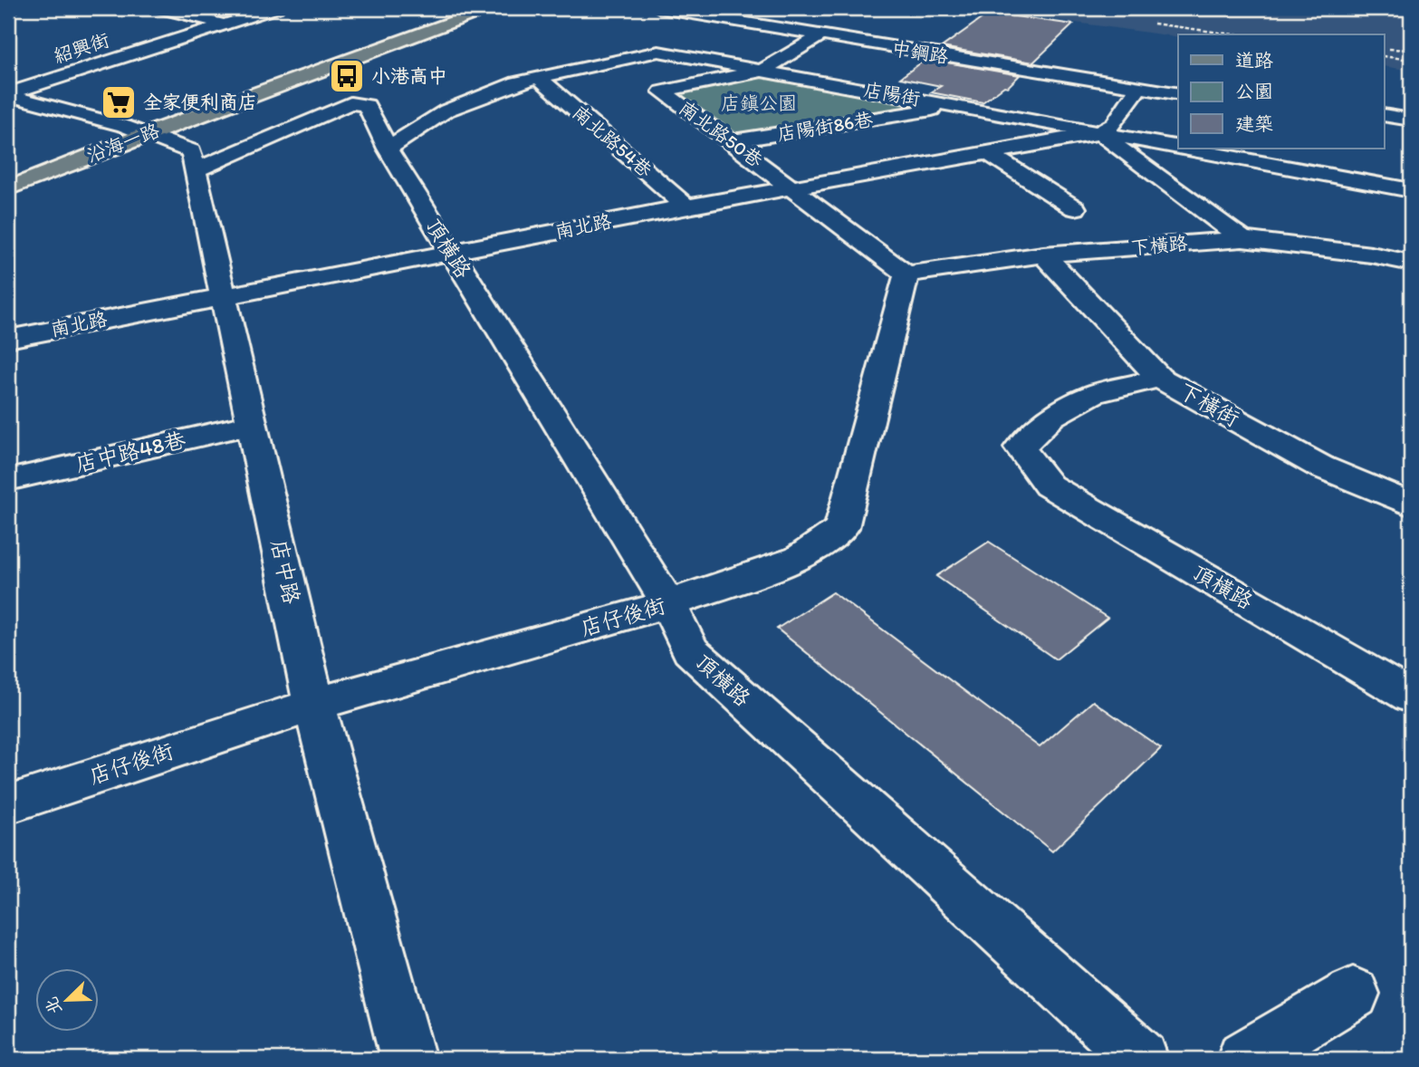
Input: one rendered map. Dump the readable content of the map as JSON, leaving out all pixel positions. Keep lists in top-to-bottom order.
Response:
{
  "streets": {
    "main road": ["沿海一路"],
    "street": [
      "紹興街",
      "中鋼路",
      "店陽街",
      "店陽街86巷",
      "南北路50巷",
      "南北路54巷",
      "南北路",
      "下橫路",
      "頂橫路",
      "下橫街",
      "店中路48巷",
      "店中路",
      "店仔後街"
    ]
  },
  "crossings": [
    ["中鋼路", "南北路50巷"],
    ["店陽街", "店陽街86巷"],
    ["店陽街", "南北路50巷"],
    ["店陽街", "南北路54巷"],
    ["店陽街", "南北路"],
    ["店陽街", "頂橫路"],
    ["店陽街86巷", "南北路50巷"],
    ["南北路50巷", "南北路"],
    ["南北路54巷", "南北路"],
    ["沿海一路", "店中路"],
    ["南北路", "頂橫路"],
    ["南北路", "店中路"],
    ["下橫路", "下橫街"],
    ["下橫路", "店仔後街"],
    ["頂橫路", "下橫街"],
    ["頂橫路", "店中路"],
    ["頂橫路", "店仔後街"],
    ["店中路48巷", "店中路"],
    ["店中路", "店仔後街"]
  ],
  "parks": ["店鎮公園"],
  "places": {
    "bus stop": ["小港高中"],
    "supermarket": ["全家便利商店"]
  },
  "legend": ["道路", "公園", "建築"],
  "north": "bottom left"
}
